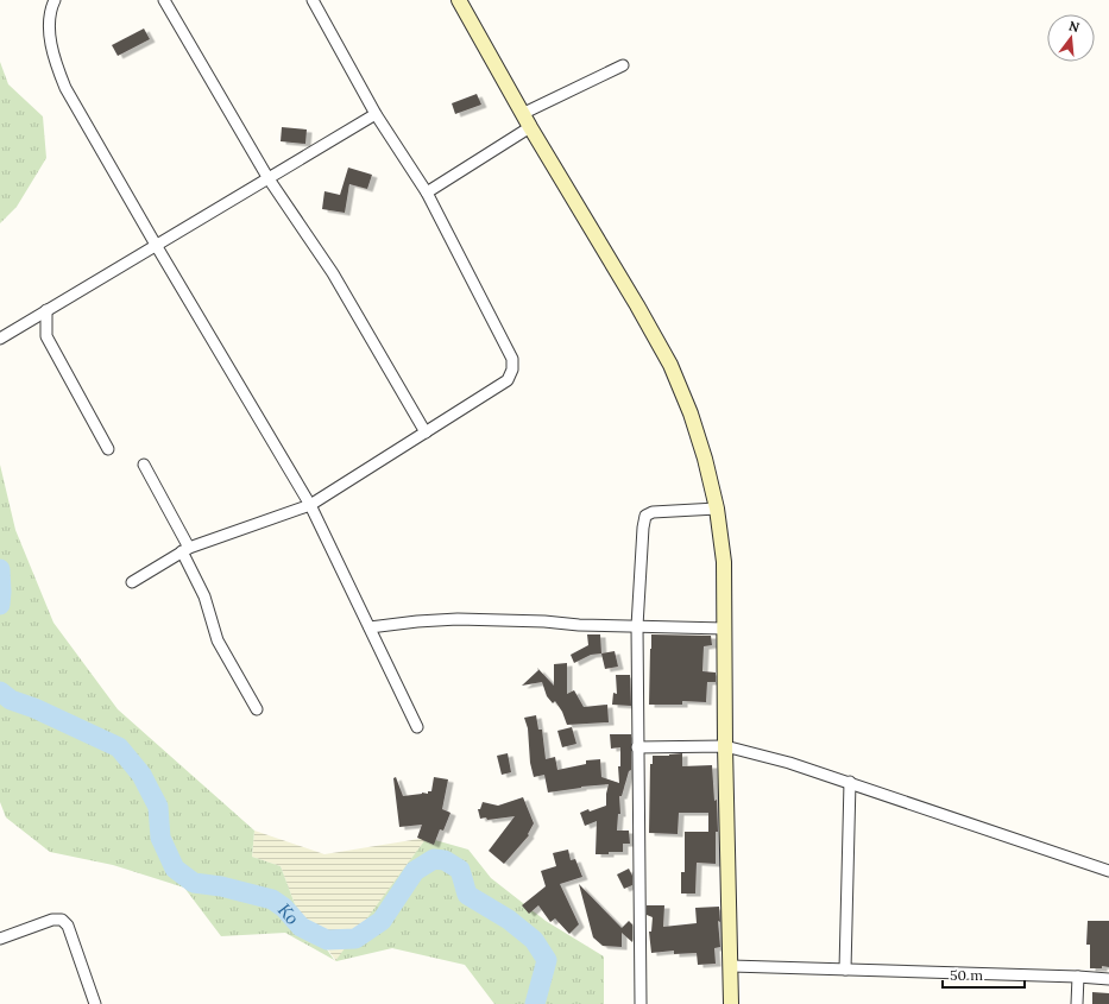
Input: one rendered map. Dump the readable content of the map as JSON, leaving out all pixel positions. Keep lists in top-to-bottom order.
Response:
{
  "water": ["Ko"],
  "scale_bar": "50 m",
  "north": "top"
}
